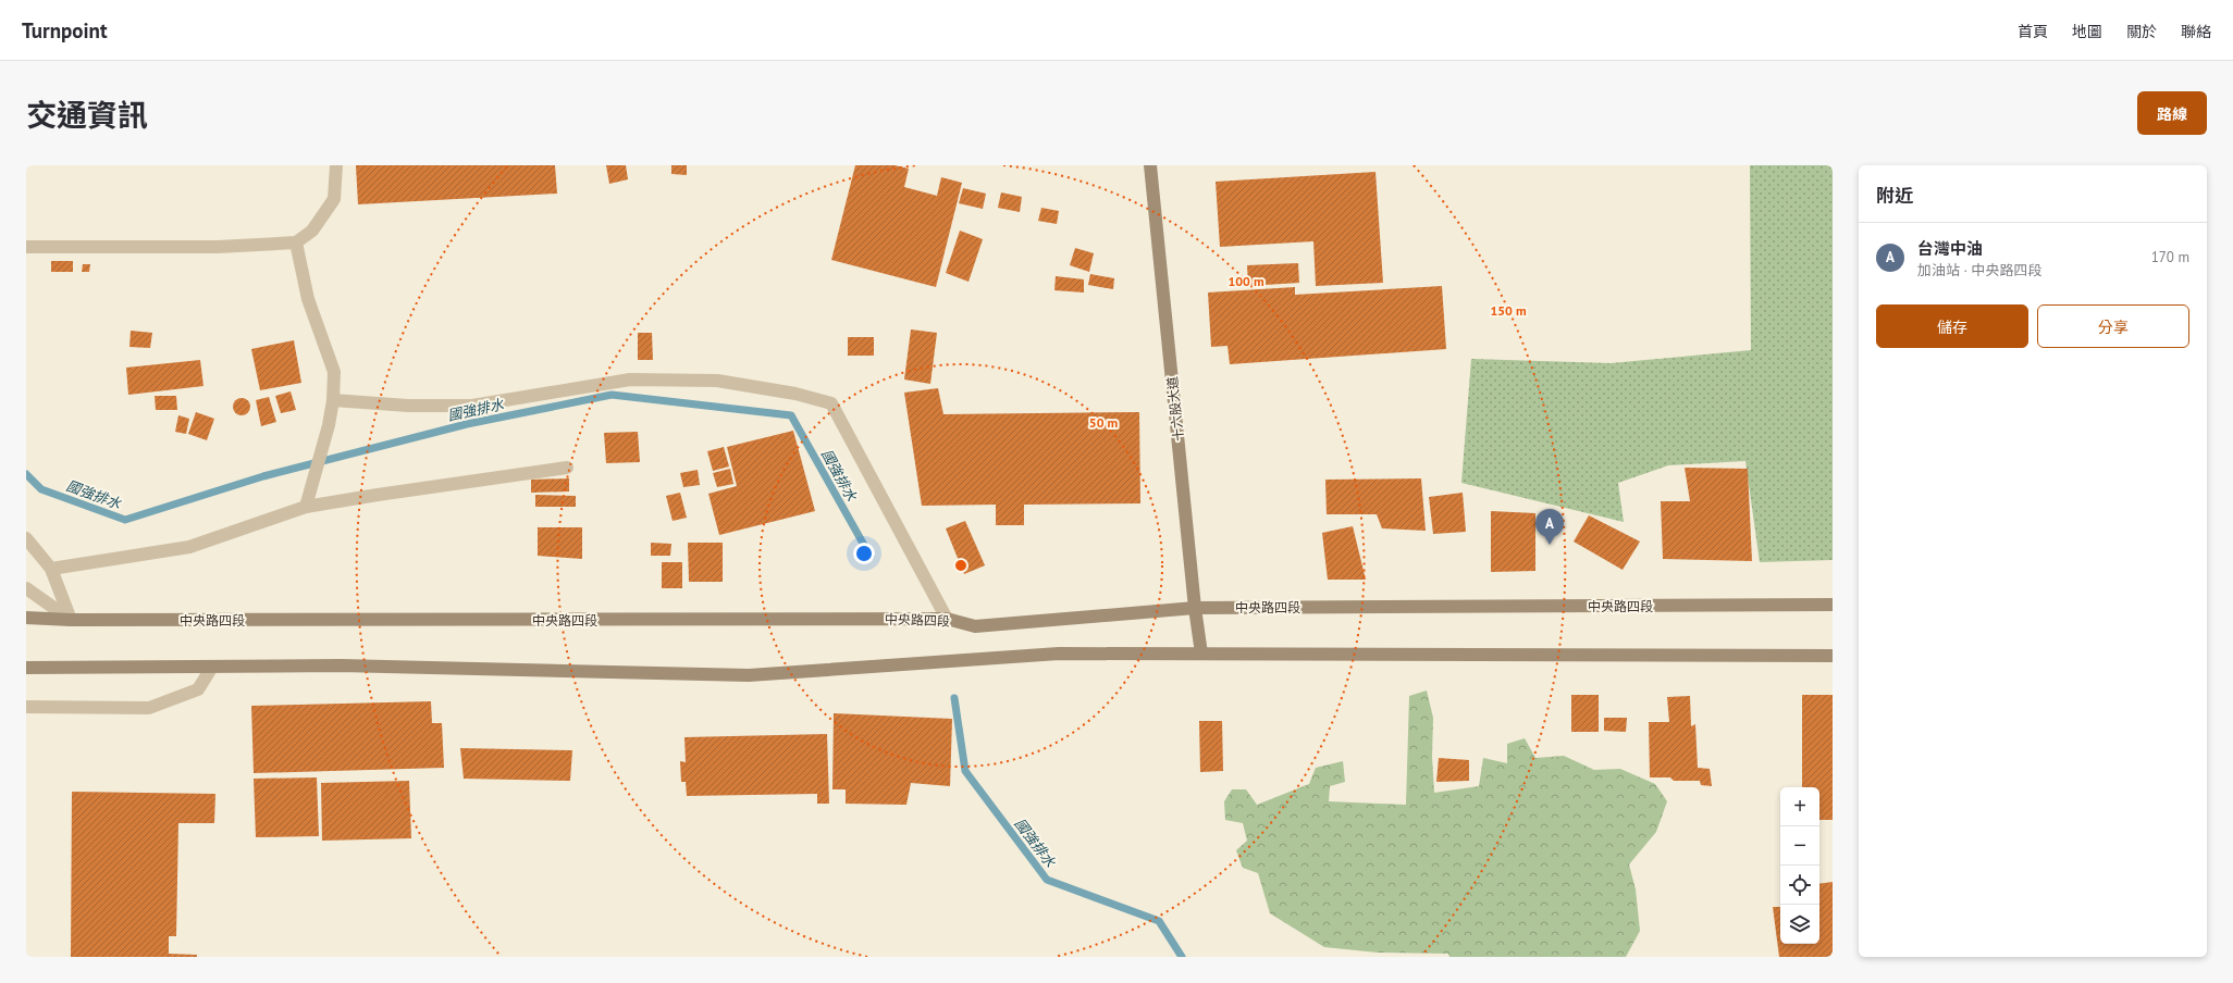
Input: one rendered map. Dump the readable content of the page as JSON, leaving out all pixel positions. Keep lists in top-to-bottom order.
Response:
{
  "streets": {
    "street": ["十六股大道", "中央路四段"]
  },
  "crossings": [
    ["十六股大道", "中央路四段"]
  ],
  "water": ["國強排水"],
  "page": {
    "header": "Turnpoint",
    "nav": [
      "首頁",
      "地圖",
      "關於",
      "聯絡"
    ],
    "title": "交通資訊",
    "buttons": [
      "路線",
      ["儲存", "分享"]
    ],
    "heading": "附近",
    "list": [
      {
        "mark": "A",
        "name": "台灣中油",
        "note": "加油站 · 中央路四段",
        "value": "170 m"
      }
    ],
    "pins": "A",
    "map_buttons": ["+", "−"]
  },
  "rings": ["100 m", "150 m", "50 m"]
}
